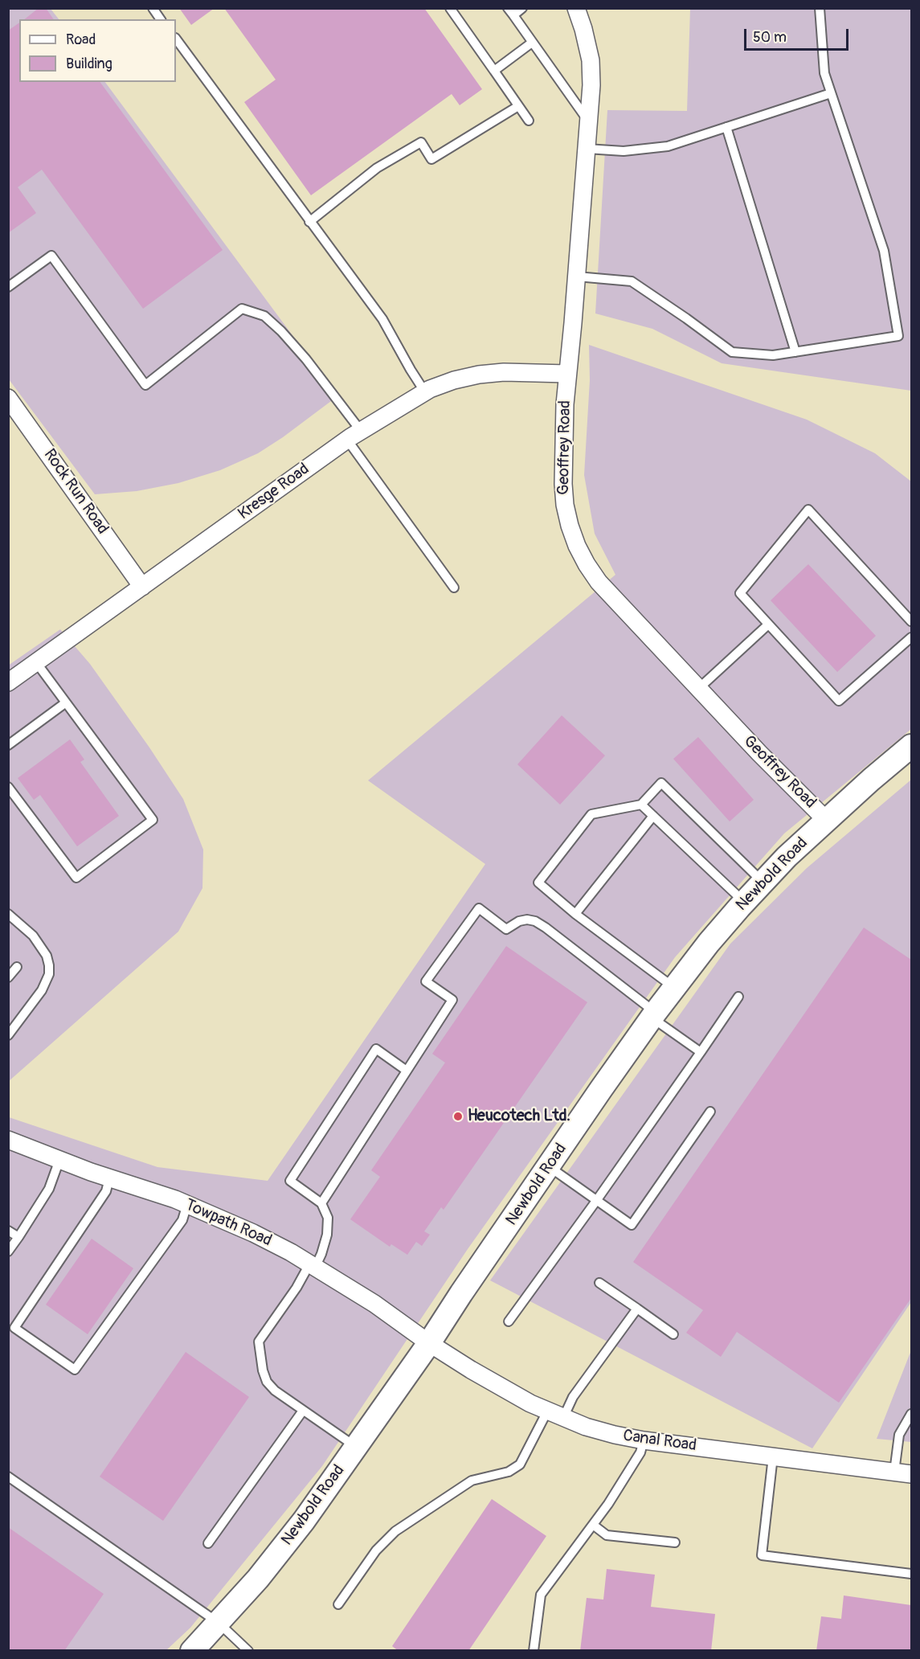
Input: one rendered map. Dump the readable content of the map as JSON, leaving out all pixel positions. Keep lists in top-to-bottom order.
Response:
{
  "streets": {
    "main road": ["Newbold Road"],
    "street": [
      "Geoffrey Road",
      "Rock Run Road",
      "Kresge Road",
      "Towpath Road",
      "Canal Road"
    ]
  },
  "crossings": [
    ["Geoffrey Road", "Kresge Road"],
    ["Geoffrey Road", "Newbold Road"],
    ["Rock Run Road", "Kresge Road"],
    ["Newbold Road", "Towpath Road"],
    ["Newbold Road", "Canal Road"],
    ["Towpath Road", "Canal Road"]
  ],
  "places": ["Heucotech Ltd."],
  "legend": ["Road", "Building"],
  "scale_bar": "50 m"
}
